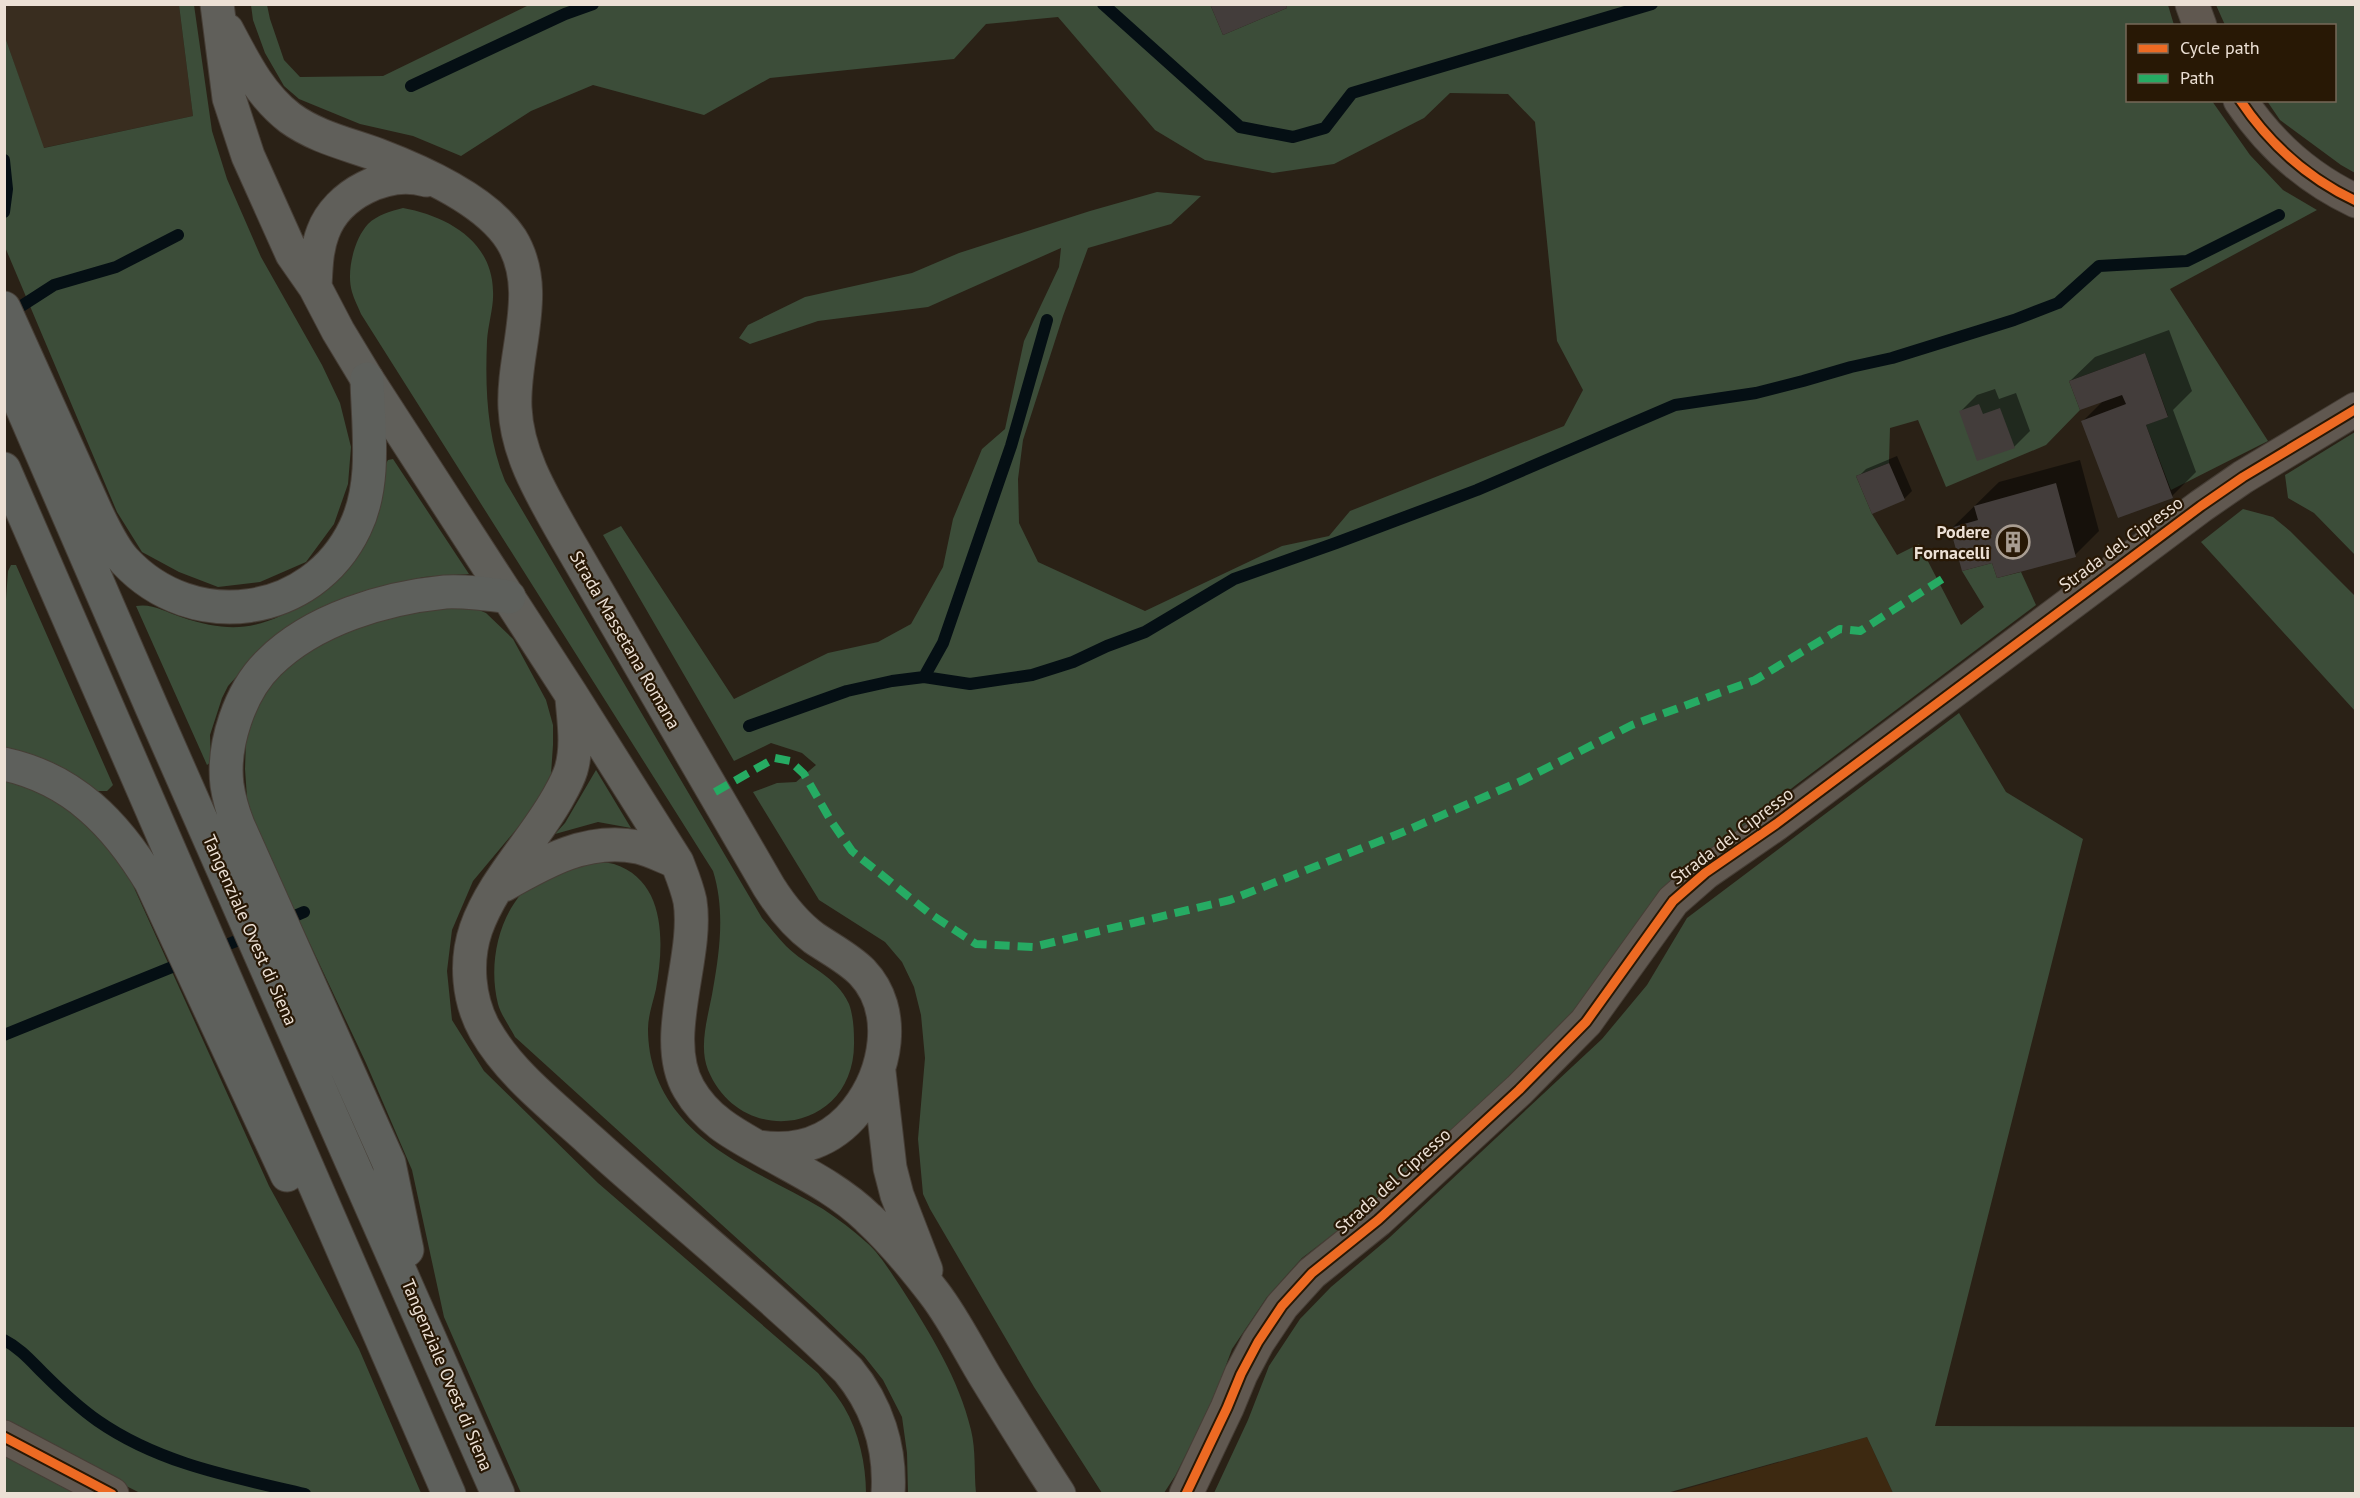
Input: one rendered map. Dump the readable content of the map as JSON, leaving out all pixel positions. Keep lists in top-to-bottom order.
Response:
{
  "streets": {
    "highway": ["Tangenziale Ovest di Siena"],
    "main road": ["Strada Massetana Romana"],
    "street": ["Strada del Cipresso"]
  },
  "places": {
    "building": ["Podere Fornacelli"]
  },
  "legend": ["Cycle path", "Path"]
}
